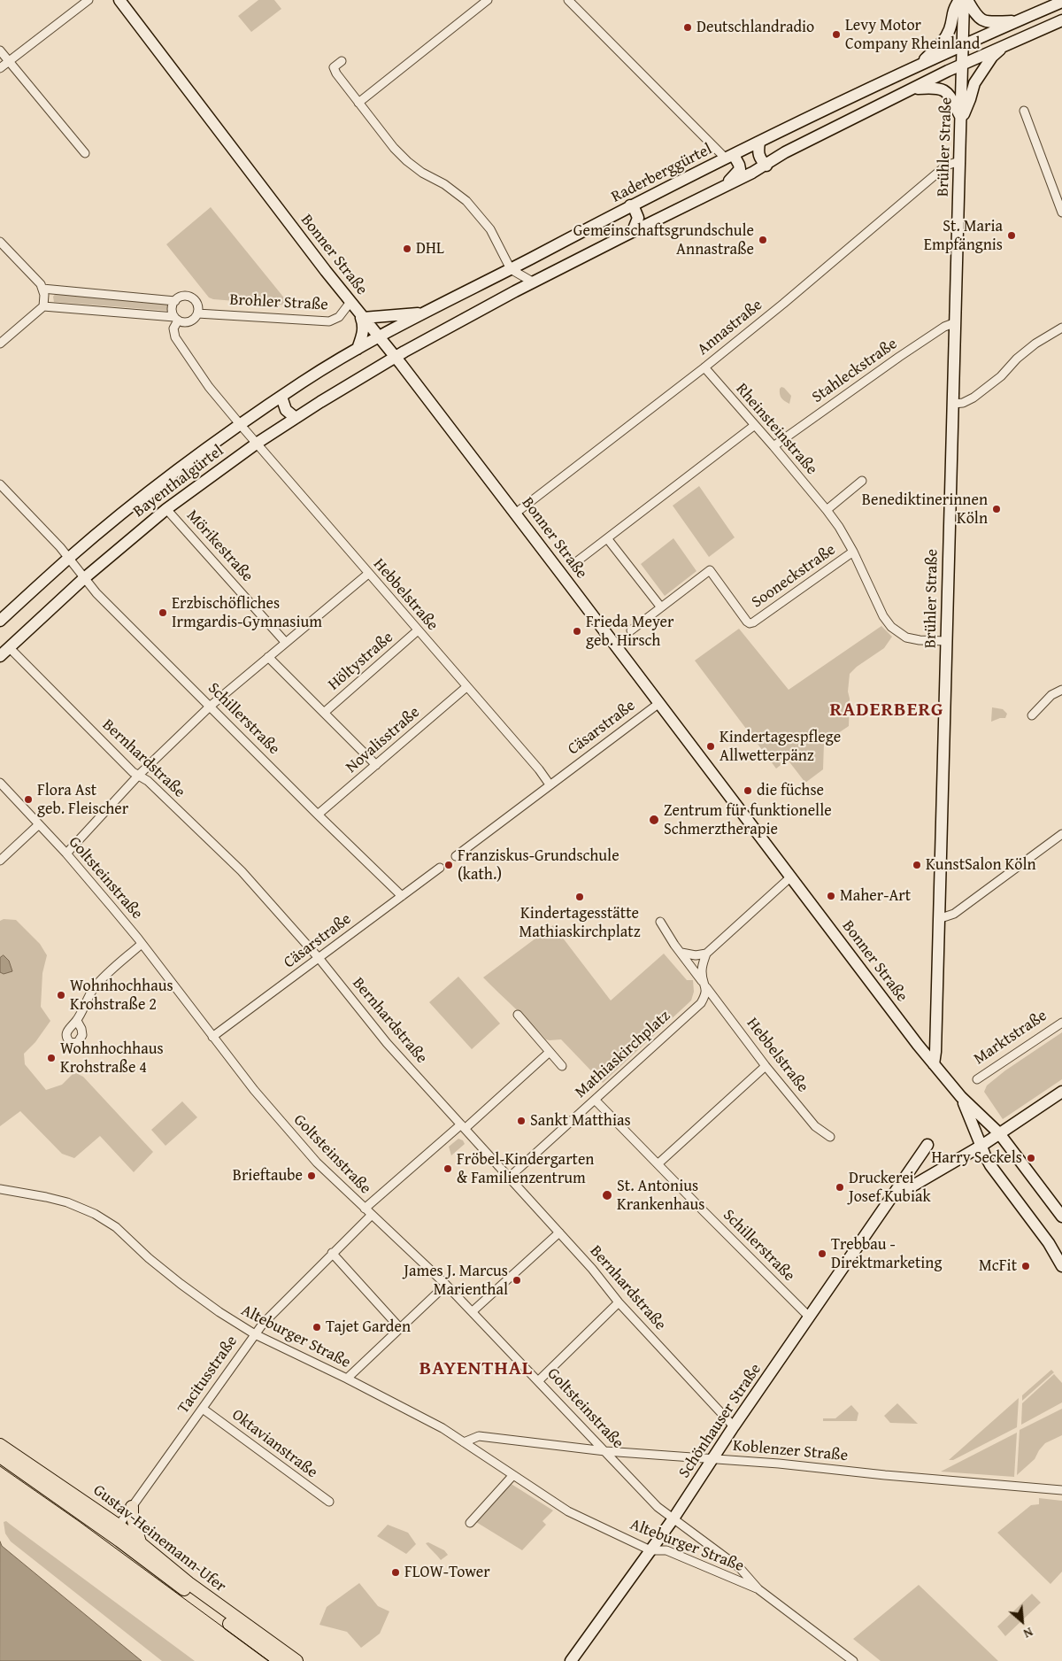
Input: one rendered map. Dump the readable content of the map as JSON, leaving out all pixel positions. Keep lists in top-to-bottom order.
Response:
{
  "streets": {
    "main road": [
      "Brühler Straße",
      "Raderberggürtel",
      "Bonner Straße",
      "Bayenthalgürtel",
      "Schönhauser Straße",
      "Gustav-Heinemann-Ufer"
    ],
    "street": [
      "Brohler Straße",
      "Annastraße",
      "Stahleckstraße",
      "Rheinsteinstraße",
      "Mörikestraße",
      "Sooneckstraße",
      "Hebbelstraße",
      "Höltystraße",
      "Schillerstraße",
      "Cäsarstraße",
      "Novalisstraße",
      "Bernhardstraße",
      "Goltsteinstraße",
      "Marktstraße",
      "Mathiaskirchplatz",
      "Alteburger Straße",
      "Tacitusstraße",
      "Oktavianstraße",
      "Koblenzer Straße"
    ]
  },
  "crossings": [
    ["Brühler Straße", "Raderberggürtel"],
    ["Brühler Straße", "Bonner Straße"],
    ["Brühler Straße", "Annastraße"],
    ["Brühler Straße", "Stahleckstraße"],
    ["Brühler Straße", "Rheinsteinstraße"],
    ["Raderberggürtel", "Bonner Straße"],
    ["Raderberggürtel", "Bayenthalgürtel"],
    ["Bonner Straße", "Brohler Straße"],
    ["Bonner Straße", "Annastraße"],
    ["Bonner Straße", "Rheinsteinstraße"],
    ["Bonner Straße", "Bayenthalgürtel"],
    ["Bonner Straße", "Cäsarstraße"],
    ["Bonner Straße", "Schönhauser Straße"],
    ["Brohler Straße", "Hebbelstraße"],
    ["Annastraße", "Rheinsteinstraße"],
    ["Stahleckstraße", "Rheinsteinstraße"],
    ["Rheinsteinstraße", "Sooneckstraße"],
    ["Bayenthalgürtel", "Mörikestraße"],
    ["Bayenthalgürtel", "Hebbelstraße"],
    ["Bayenthalgürtel", "Schillerstraße"],
    ["Bayenthalgürtel", "Bernhardstraße"],
    ["Hebbelstraße", "Höltystraße"],
    ["Hebbelstraße", "Cäsarstraße"],
    ["Hebbelstraße", "Novalisstraße"],
    ["Hebbelstraße", "Mathiaskirchplatz"],
    ["Schillerstraße", "Cäsarstraße"],
    ["Schillerstraße", "Novalisstraße"],
    ["Schillerstraße", "Mathiaskirchplatz"],
    ["Schillerstraße", "Schönhauser Straße"],
    ["Cäsarstraße", "Bernhardstraße"],
    ["Cäsarstraße", "Goltsteinstraße"],
    ["Bernhardstraße", "Mathiaskirchplatz"],
    ["Bernhardstraße", "Schönhauser Straße"],
    ["Goltsteinstraße", "Alteburger Straße"],
    ["Goltsteinstraße", "Tacitusstraße"],
    ["Goltsteinstraße", "Schönhauser Straße"],
    ["Goltsteinstraße", "Koblenzer Straße"],
    ["Alteburger Straße", "Tacitusstraße"],
    ["Alteburger Straße", "Schönhauser Straße"],
    ["Alteburger Straße", "Koblenzer Straße"],
    ["Tacitusstraße", "Oktavianstraße"],
    ["Tacitusstraße", "Gustav-Heinemann-Ufer"],
    ["Schönhauser Straße", "Koblenzer Straße"]
  ],
  "districts": ["RADERBERG", "BAYENTHAL"],
  "places": [
    "Deutschlandradio",
    "Levy Motor Company Rheinland",
    "St. Maria Empfängnis",
    "Gemeinschaftsgrundschule Annastraße",
    "DHL",
    "Benediktinerinnen Köln",
    "Erzbischöfliches Irmgardis-Gymnasium",
    "Frieda Meyer geb. Hirsch",
    "Kindertagespflege Allwetterpänz",
    "die füchse",
    "Flora Ast geb. Fleischer",
    "Zentrum für funktionelle Schmerztherapie",
    "Franziskus-Grundschule (kath.)",
    "KunstSalon Köln",
    "Maher-Art",
    "Kindertagesstätte Mathiaskirchplatz",
    "Wohnhochhaus Krohstraße 2",
    "Wohnhochhaus Krohstraße 4",
    "Sankt Matthias",
    "Harry Seckels",
    "Fröbel-Kindergarten & Familienzentrum",
    "Brieftaube",
    "Druckerei Josef Kubiak",
    "St. Antonius Krankenhaus",
    "Trebbau - Direktmarketing",
    "McFit",
    "James J. Marcus Marienthal",
    "Tajet Garden",
    "FLOW-Tower"
  ],
  "north": "bottom right"
}
